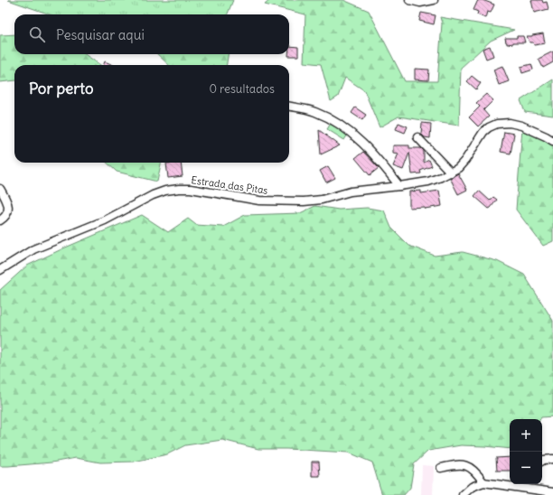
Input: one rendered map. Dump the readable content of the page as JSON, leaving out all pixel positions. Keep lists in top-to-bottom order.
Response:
{
  "streets": {
    "street": ["Estrada das Pitas"]
  },
  "page": {
    "search": "Pesquisar aqui",
    "heading": ["Por perto", "0 resultados"],
    "map_buttons": ["+", "−"]
  }
}
